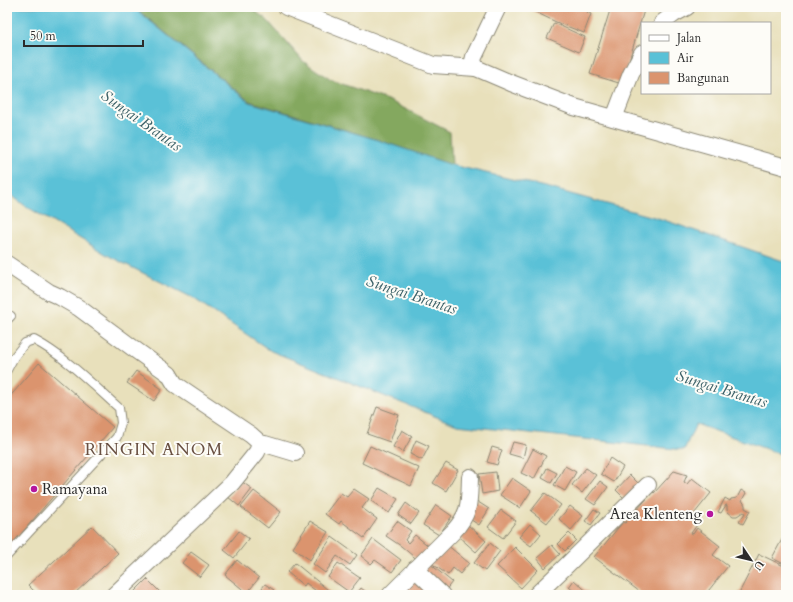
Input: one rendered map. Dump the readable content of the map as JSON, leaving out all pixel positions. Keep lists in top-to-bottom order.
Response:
{
  "districts": ["RINGIN ANOM"],
  "water": ["Sungai Brantas"],
  "places": ["Ramayana", "Area Klenteng"],
  "legend": ["Jalan", "Air", "Bangunan"],
  "scale_bar": "50 m",
  "north": "bottom right"
}
